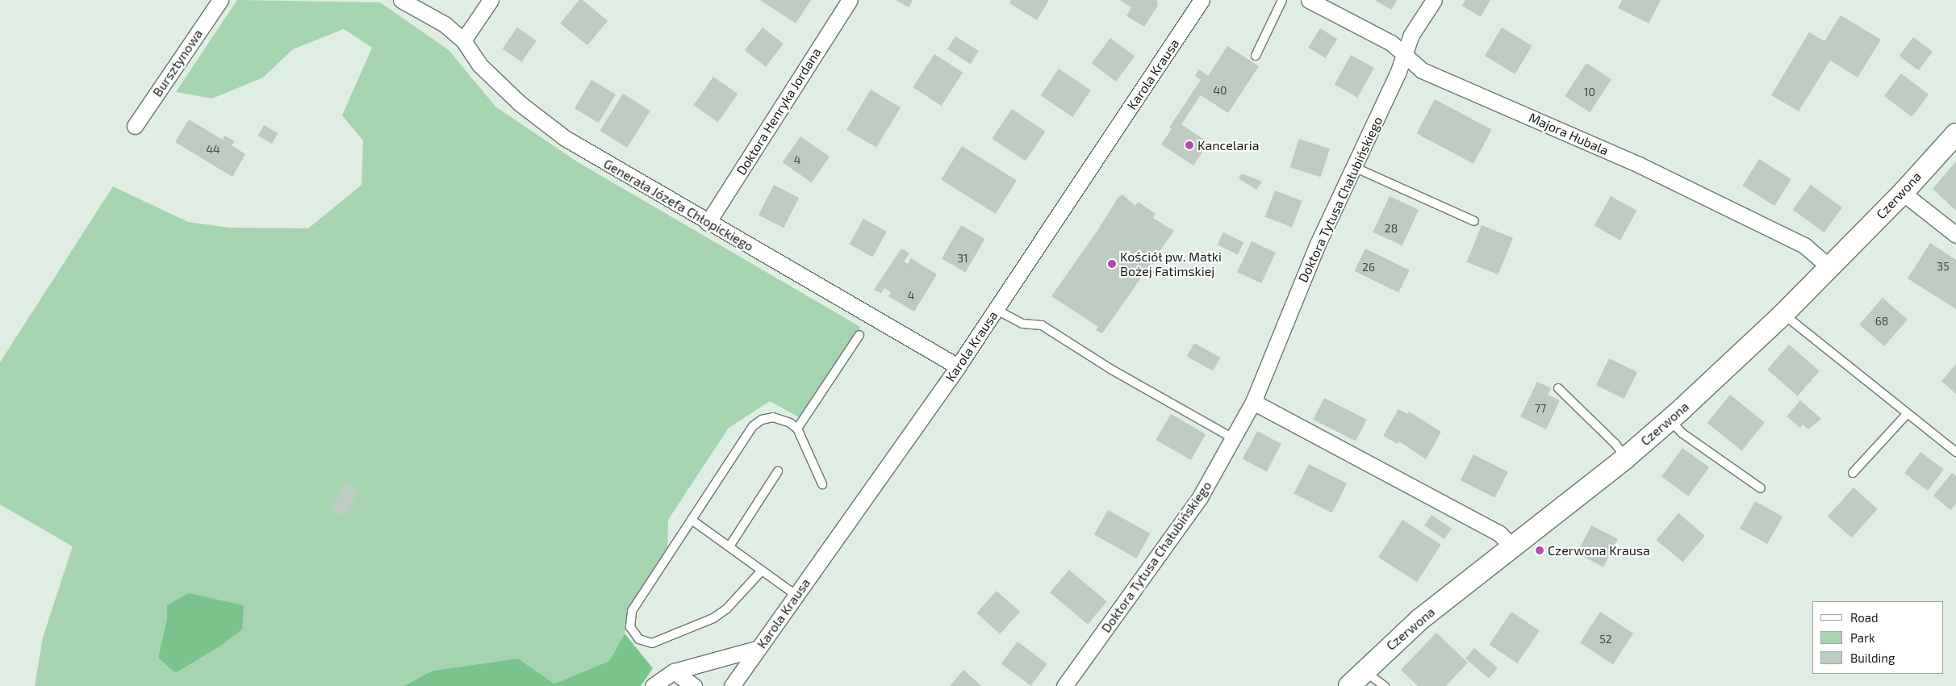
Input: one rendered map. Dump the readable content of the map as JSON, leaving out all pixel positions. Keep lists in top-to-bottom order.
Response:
{
  "streets": {
    "street": [
      "Bursztynowa",
      "Karola Krausa",
      "Doktora Henryka Jordana",
      "Majora Hubala",
      "Czerwona",
      "Doktora Tytusa Chałubińskiego",
      "Generała Józefa Chłopickiego"
    ]
  },
  "crossings": [
    ["Karola Krausa", "Generała Józefa Chłopickiego"],
    ["Doktora Henryka Jordana", "Generała Józefa Chłopickiego"],
    ["Majora Hubala", "Czerwona"],
    ["Majora Hubala", "Doktora Tytusa Chałubińskiego"]
  ],
  "places": ["Kancelaria", "Kościół pw. Matki Bożej Fatimskiej", "Czerwona Krausa"],
  "house_numbers": [
    "40",
    "10",
    "44",
    "4",
    "28",
    "31",
    "35",
    "26",
    "4",
    "68",
    "77",
    "52"
  ],
  "legend": ["Road", "Park", "Building"]
}
